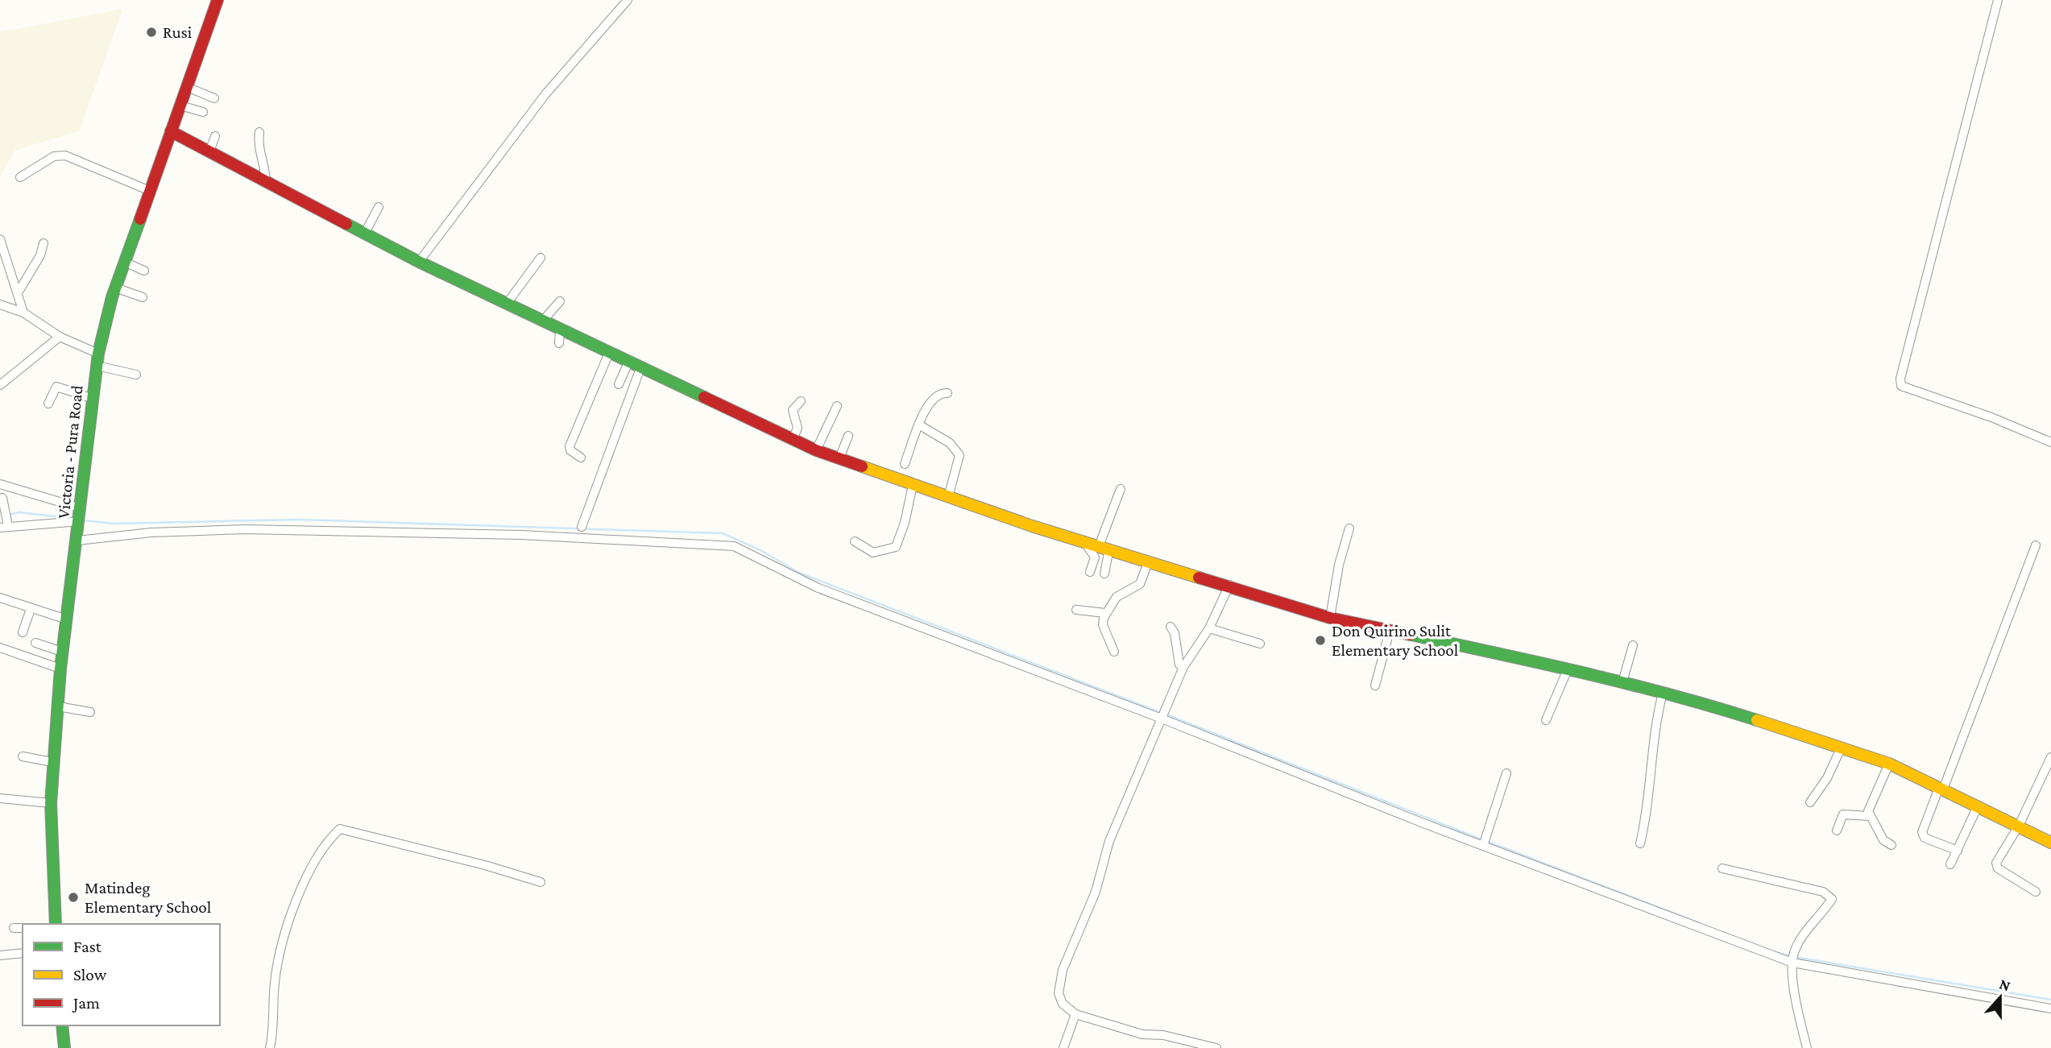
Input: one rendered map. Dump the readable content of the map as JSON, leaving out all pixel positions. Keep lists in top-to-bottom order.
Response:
{
  "streets": {
    "street": ["Victoria - Pura Road"]
  },
  "places": ["Rusi", "Don Quirino Sulit Elementary School", "Matindeg Elementary School"],
  "legend": ["Fast", "Slow", "Jam"],
  "north": "top"
}
